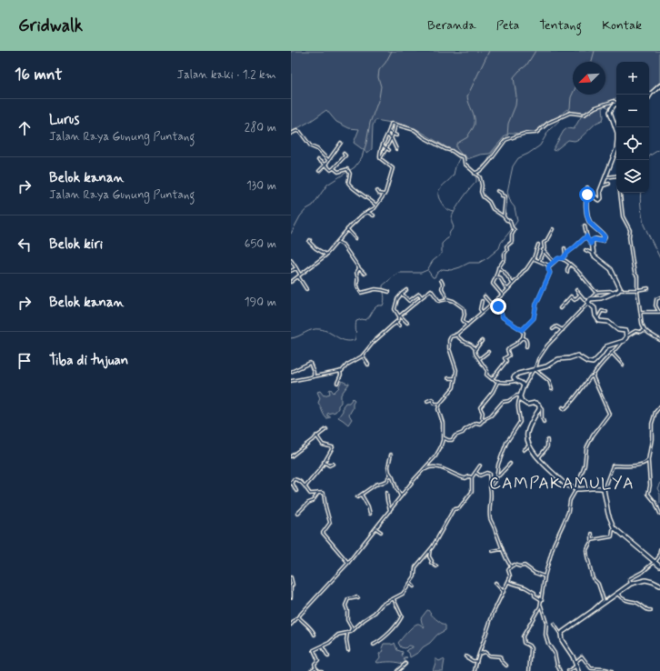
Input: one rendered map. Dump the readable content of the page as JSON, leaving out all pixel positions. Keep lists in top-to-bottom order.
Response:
{
  "districts": ["CAMPAKAMULYA"],
  "north": "bottom left",
  "page": {
    "header": "Gridwalk",
    "nav": [
      "Beranda",
      "Peta",
      "Tentang",
      "Kontak"
    ],
    "heading": ["16 mnt", "Jalan kaki · 1.2 km"],
    "map_buttons": ["+", "−"],
    "list": [
      ["Lurus", "Jalan Raya Gunung Puntang", "280 m"],
      ["Belok kanan", "Jalan Raya Gunung Puntang", "130 m"],
      ["Belok kiri", "650 m"],
      ["Belok kanan", "190 m"],
      "Tiba di tujuan"
    ]
  }
}
